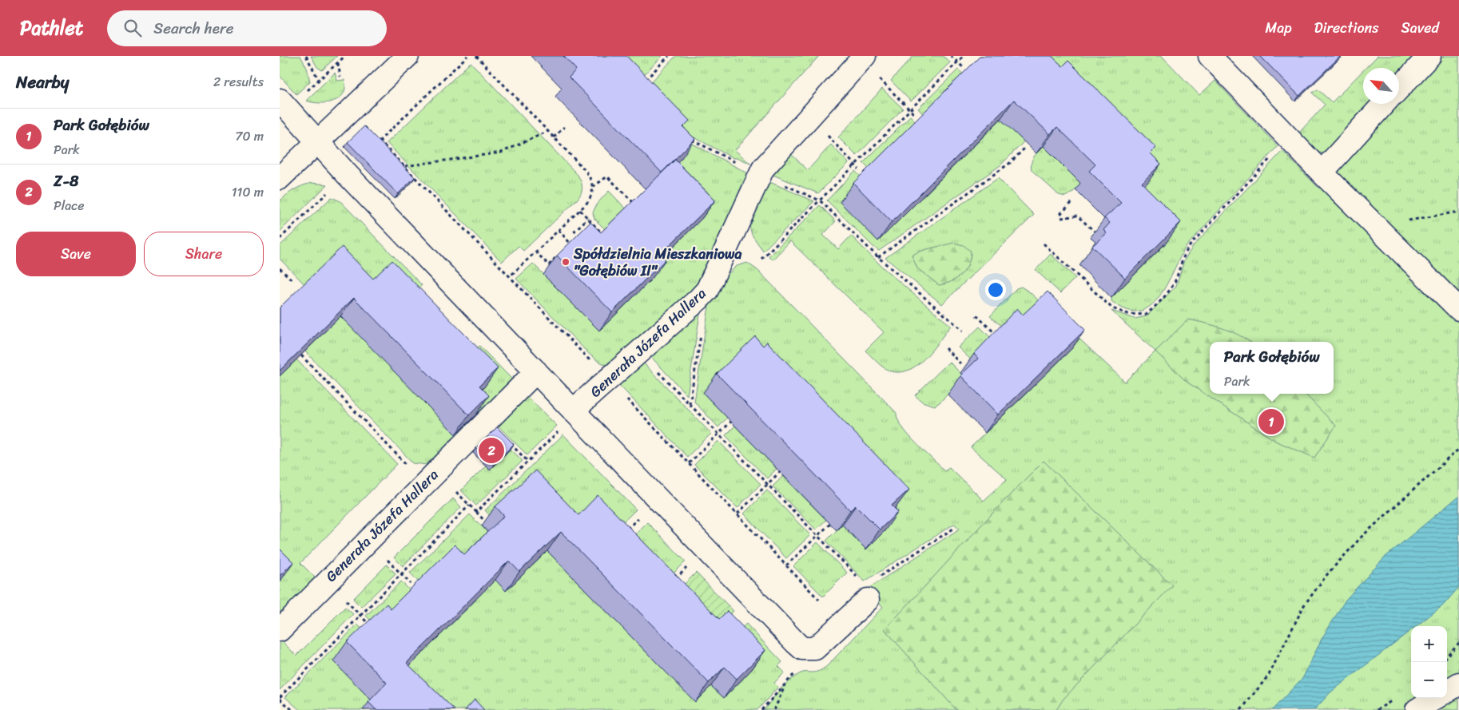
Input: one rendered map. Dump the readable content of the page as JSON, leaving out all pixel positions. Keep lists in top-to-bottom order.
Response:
{
  "streets": {
    "street": ["Generała Józefa Hallera"]
  },
  "places": ["Spółdzielnia Mieszkaniowa \"Gołębiów II\""],
  "north": "top left",
  "page": {
    "header": "Pathlet",
    "search": "Search here",
    "nav": ["Map", "Directions", "Saved"],
    "heading": ["Nearby", "2 results"],
    "list": [
      {
        "mark": "1",
        "name": "Park Gołębiów",
        "note": "Park",
        "value": "70 m"
      },
      {
        "mark": "2",
        "name": "Z-8",
        "note": "Place",
        "value": "110 m"
      }
    ],
    "buttons": ["Save", "Share"],
    "popup": ["Park Gołębiów", "Park"],
    "pins": ["1", "2"],
    "map_buttons": ["+", "−"]
  }
}
